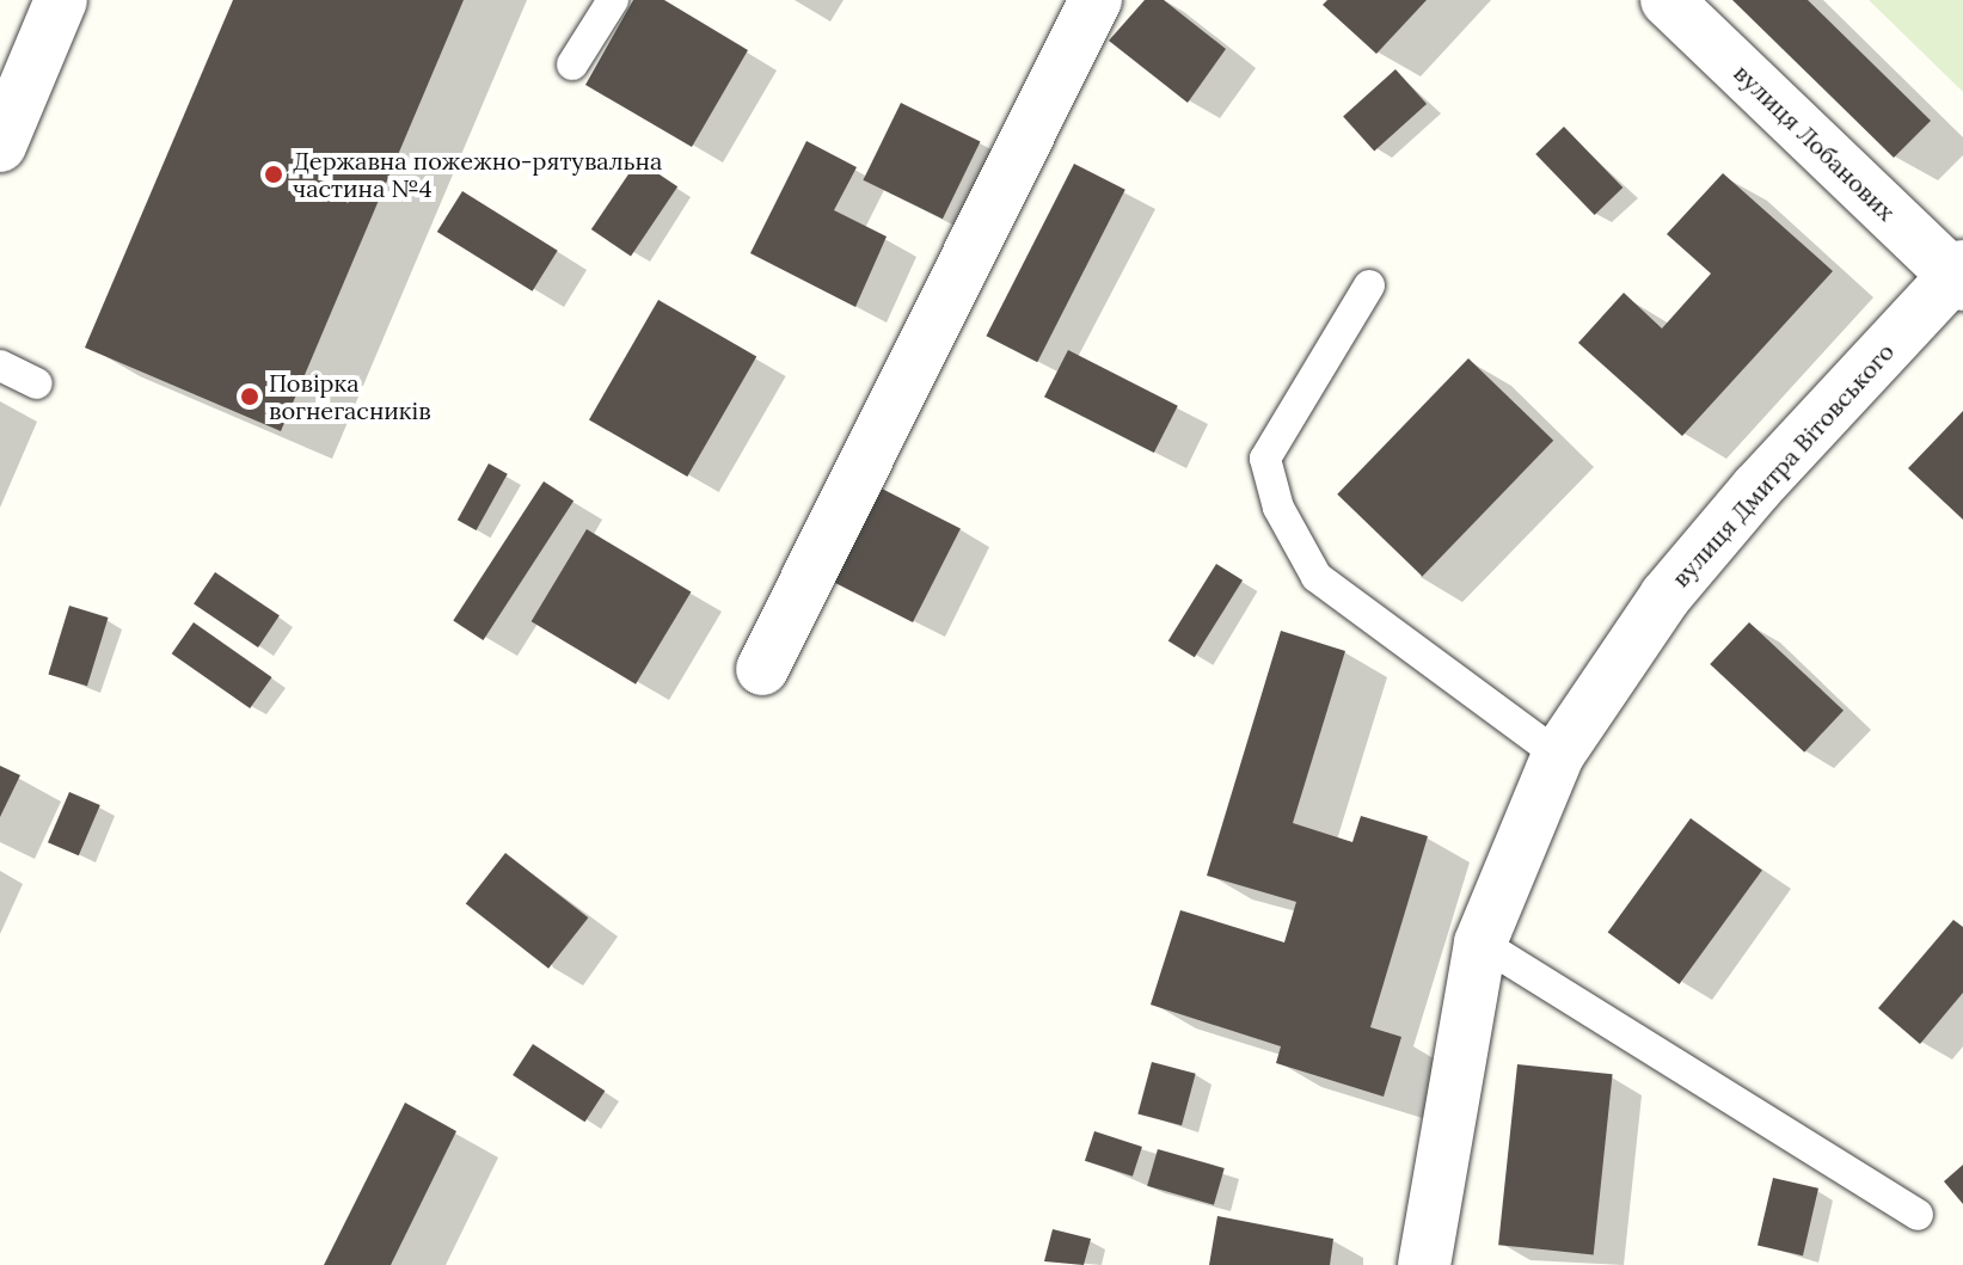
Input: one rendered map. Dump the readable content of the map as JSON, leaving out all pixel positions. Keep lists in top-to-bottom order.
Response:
{
  "streets": {
    "street": ["вулиця Лобанових", "вулиця Дмитра Вітовського"]
  },
  "crossings": [
    ["вулиця Лобанових", "вулиця Дмитра Вітовського"]
  ],
  "places": ["Державна пожежно-рятувальна частина №4", "Повірка вогнегасників"]
}
